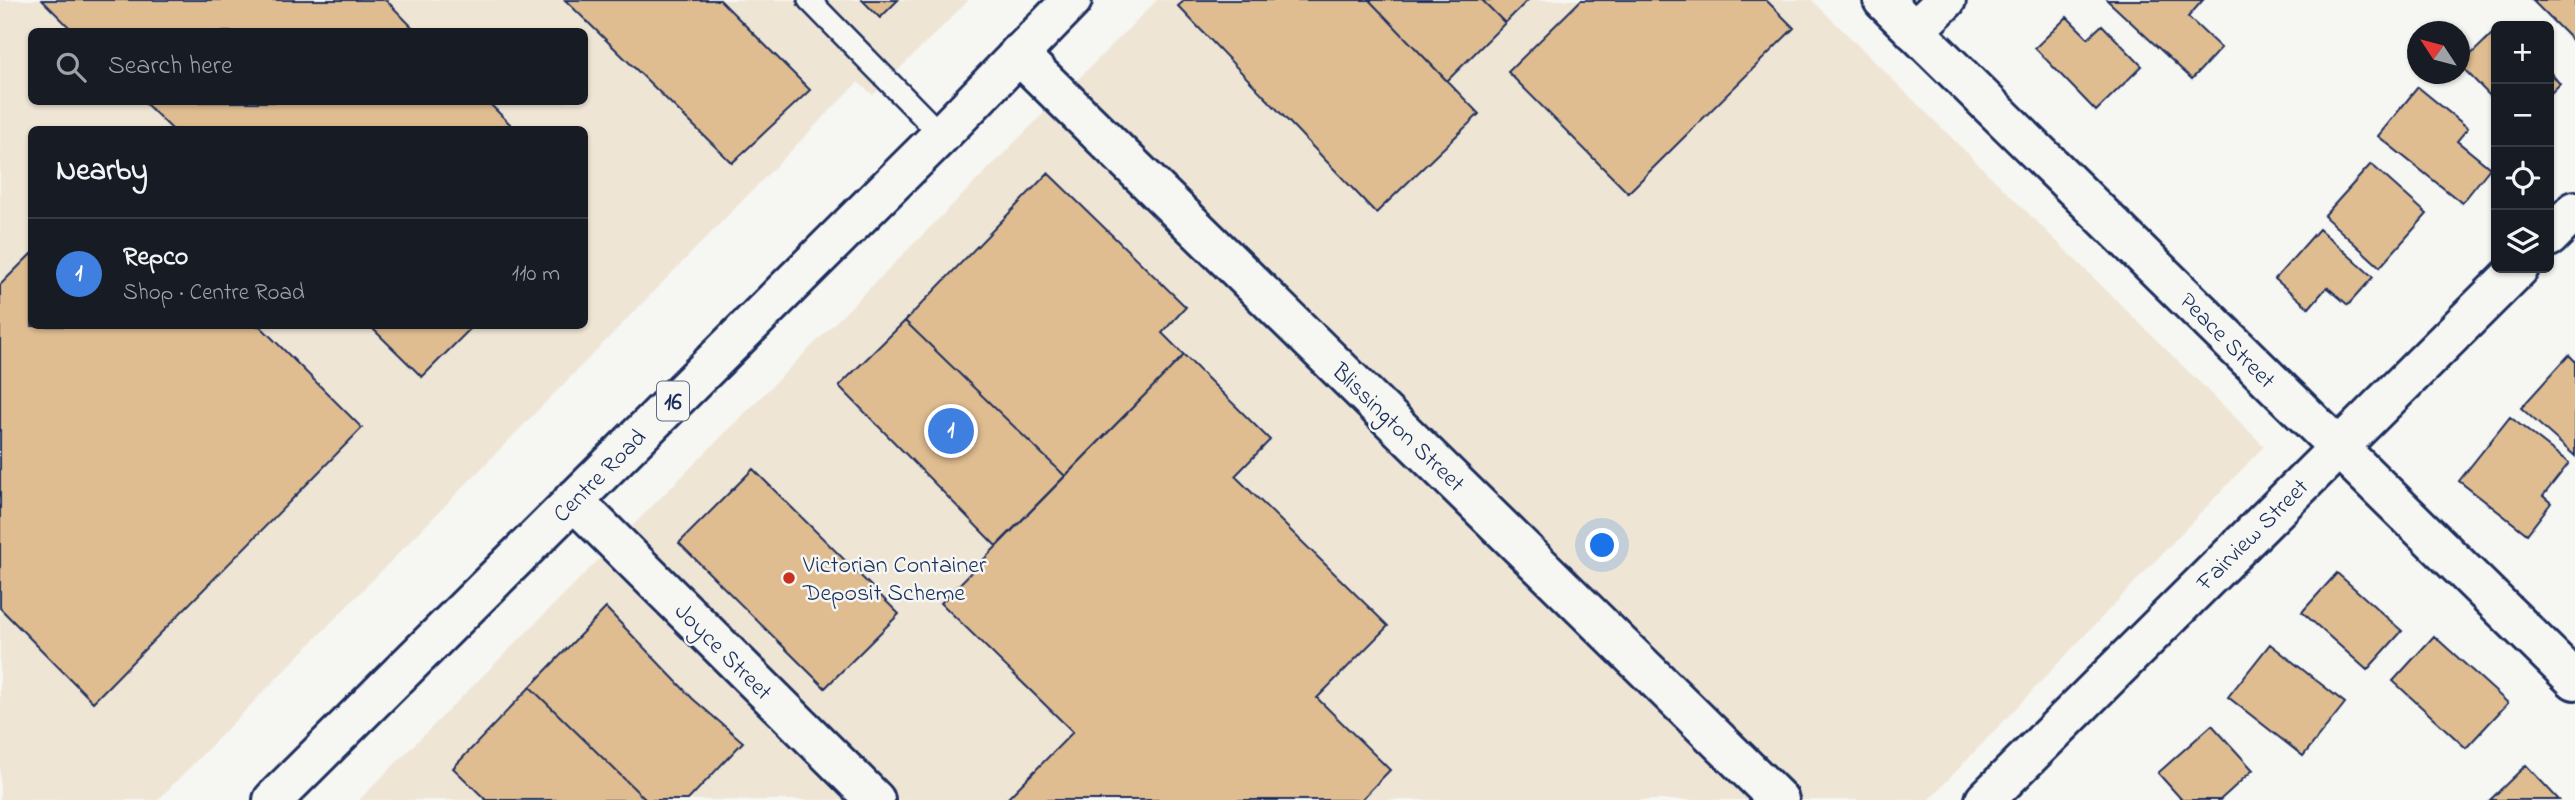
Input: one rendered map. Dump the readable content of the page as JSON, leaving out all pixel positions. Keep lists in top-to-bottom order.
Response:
{
  "streets": {
    "street": [
      "Peace Street",
      "16",
      "Blissington Street",
      "Centre Road",
      "Fairview Street",
      "Joyce Street"
    ]
  },
  "crossings": [
    ["Peace Street", "Fairview Street"],
    ["Blissington Street", "Centre Road"],
    ["Centre Road", "Joyce Street"]
  ],
  "places": ["Victorian Container Deposit Scheme"],
  "north": "top left",
  "page": {
    "map_buttons": ["+", "−"],
    "search": "Search here",
    "heading": "Nearby",
    "list": [
      {
        "mark": "1",
        "name": "Repco",
        "note": "Shop · Centre Road",
        "value": "110 m"
      }
    ],
    "pins": "1"
  }
}
